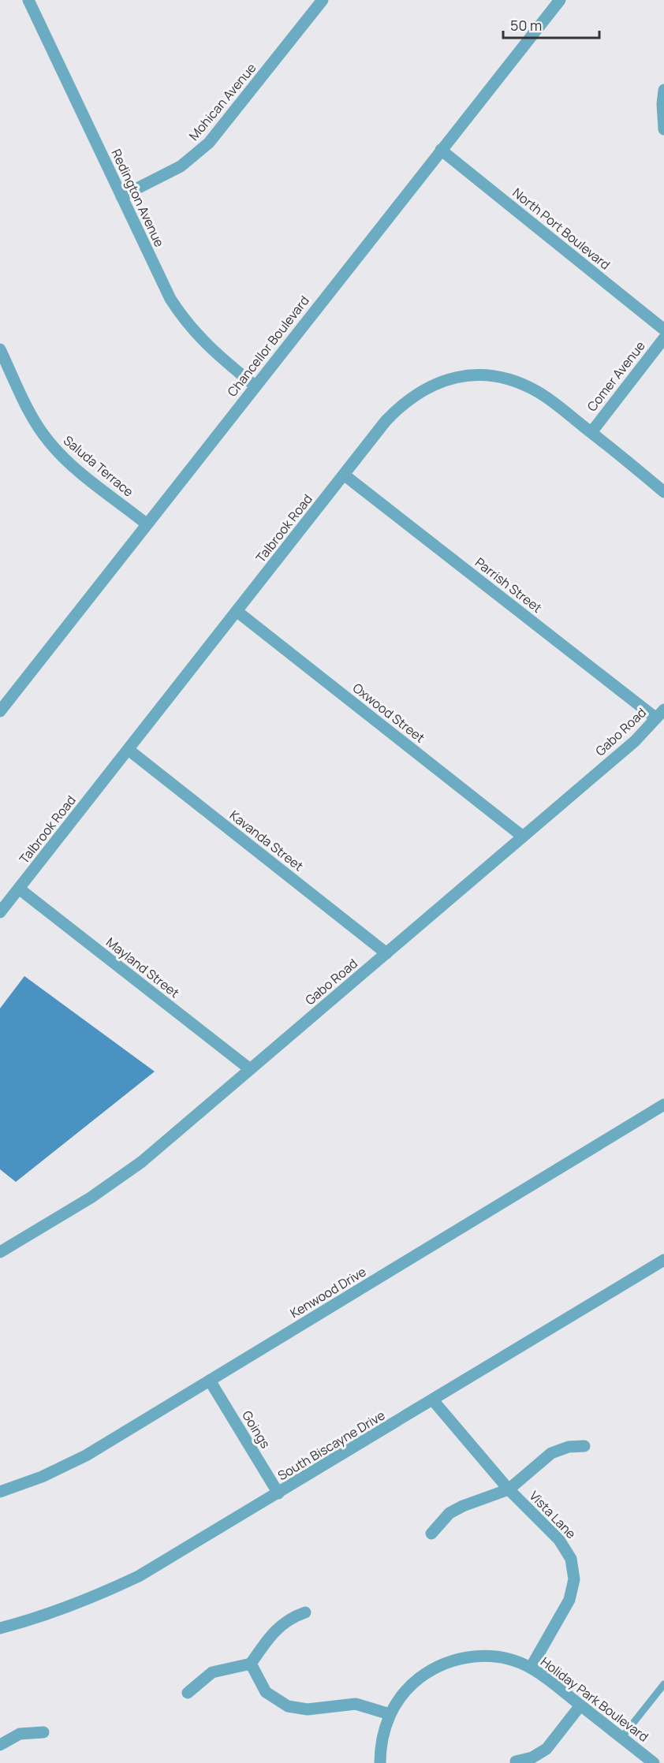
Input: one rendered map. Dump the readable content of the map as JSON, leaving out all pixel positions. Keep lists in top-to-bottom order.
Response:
{
  "streets": {
    "street": [
      "Mohican Avenue",
      "Redington Avenue",
      "North Port Boulevard",
      "Chancellor Boulevard",
      "Comer Avenue",
      "Saluda Terrace",
      "Talbrook Road",
      "Parrish Street",
      "Oxwood Street",
      "Gabo Road",
      "Kavanda Street",
      "Mayland Street",
      "Kenwood Drive",
      "Goings",
      "South Biscayne Drive",
      "Vista Lane",
      "Holiday Park Boulevard"
    ]
  },
  "crossings": [
    ["Mohican Avenue", "Redington Avenue"],
    ["Redington Avenue", "Chancellor Boulevard"],
    ["North Port Boulevard", "Chancellor Boulevard"],
    ["Chancellor Boulevard", "Saluda Terrace"],
    ["Comer Avenue", "Talbrook Road"],
    ["Talbrook Road", "Parrish Street"],
    ["Talbrook Road", "Oxwood Street"],
    ["Talbrook Road", "Kavanda Street"],
    ["Talbrook Road", "Mayland Street"],
    ["Parrish Street", "Gabo Road"],
    ["Oxwood Street", "Gabo Road"],
    ["Gabo Road", "Kavanda Street"],
    ["Gabo Road", "Mayland Street"],
    ["Kenwood Drive", "Goings"],
    ["Goings", "South Biscayne Drive"],
    ["South Biscayne Drive", "Vista Lane"],
    ["Vista Lane", "Holiday Park Boulevard"]
  ],
  "scale_bar": "50 m"
}
